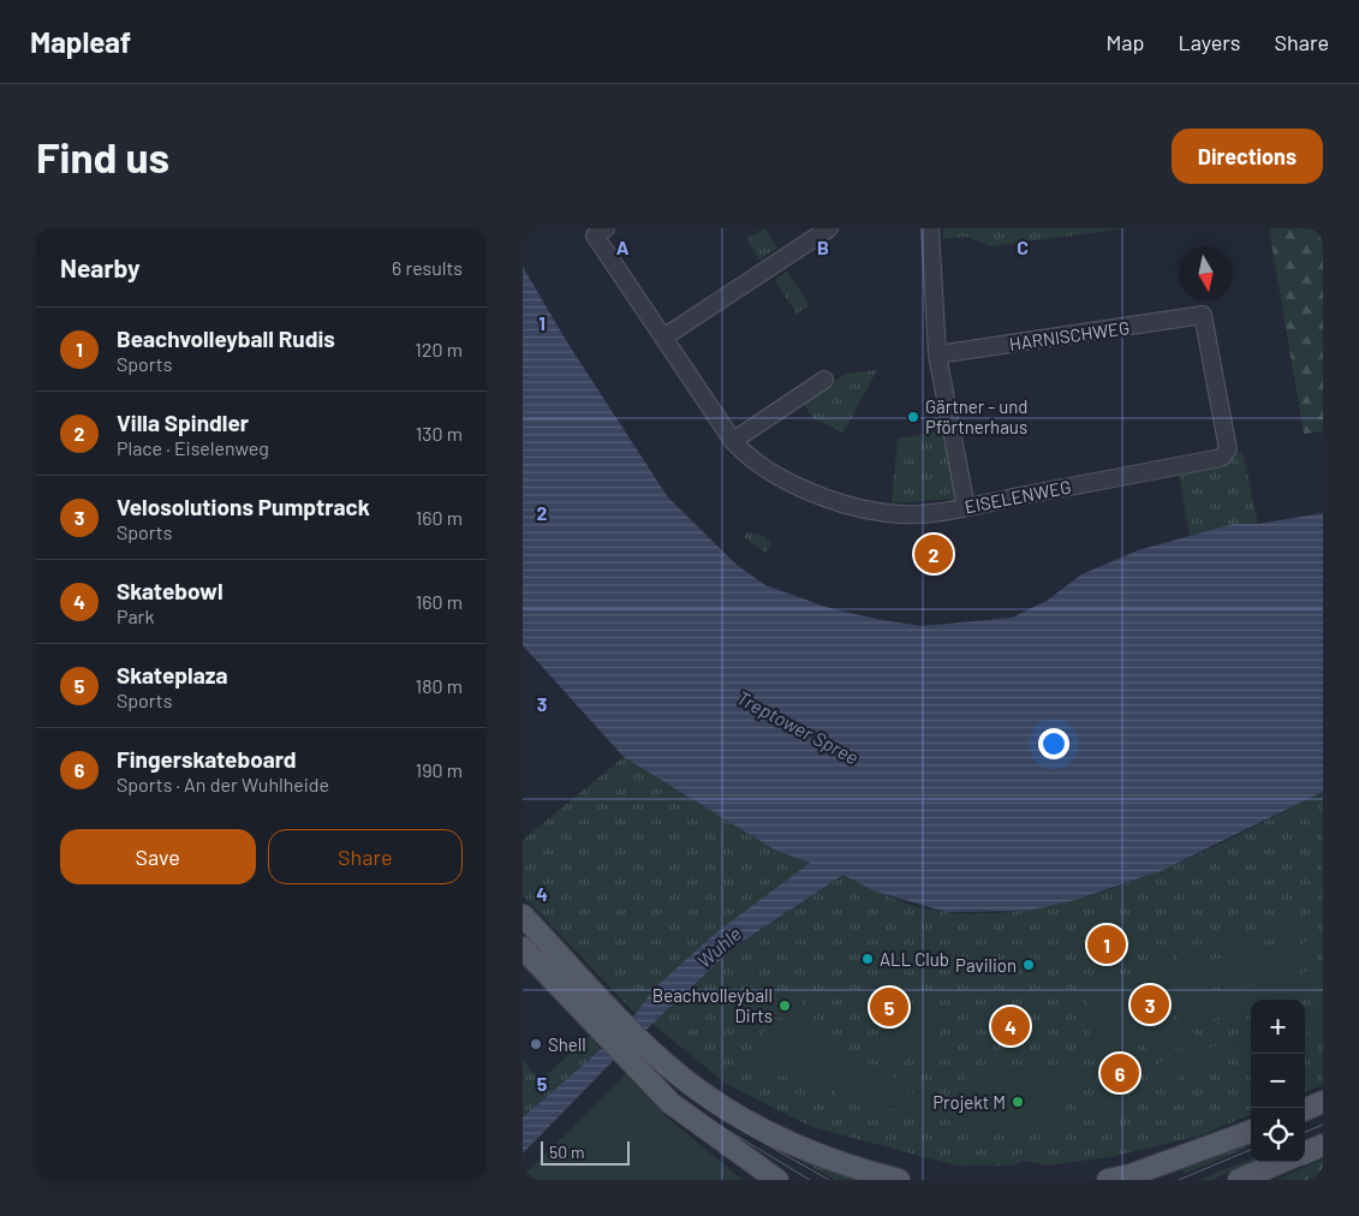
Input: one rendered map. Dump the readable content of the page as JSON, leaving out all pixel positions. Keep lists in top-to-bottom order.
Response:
{
  "streets": {
    "street": ["HARNISCHWEG", "EISELENWEG"]
  },
  "crossings": [
    ["HARNISCHWEG", "EISELENWEG"]
  ],
  "water": ["Treptower Spree", "Wuhle"],
  "places": [
    "Gärtner - und Pförtnerhaus",
    "ALL Club",
    "Pavilion",
    "Beachvolleyball Dirts",
    "Shell",
    "Projekt M"
  ],
  "scale_bar": "50 m",
  "north": "bottom",
  "page": {
    "header": "Mapleaf",
    "nav": ["Map", "Layers", "Share"],
    "buttons": [
      "Directions",
      ["Save", "Share"]
    ],
    "title": "Find us",
    "heading": ["Nearby", "6 results"],
    "list": [
      {
        "mark": "1",
        "name": "Beachvolleyball Rudis",
        "note": "Sports",
        "value": "120 m"
      },
      {
        "mark": "2",
        "name": "Villa Spindler",
        "note": "Place · Eiselenweg",
        "value": "130 m"
      },
      {
        "mark": "3",
        "name": "Velosolutions Pumptrack",
        "note": "Sports",
        "value": "160 m"
      },
      {
        "mark": "4",
        "name": "Skatebowl",
        "note": "Park",
        "value": "160 m"
      },
      {
        "mark": "5",
        "name": "Skateplaza",
        "note": "Sports",
        "value": "180 m"
      },
      {
        "mark": "6",
        "name": "Fingerskateboard",
        "note": "Sports · An der Wuhlheide",
        "value": "190 m"
      }
    ],
    "pins": [
      "2",
      "1",
      "3",
      "5",
      "4",
      "6"
    ],
    "map_buttons": ["+", "−"],
    "scale": "50 m"
  },
  "grid": {
    "columns": ["A", "B", "C"],
    "rows": [
      "1",
      "2",
      "3",
      "4",
      "5"
    ]
  }
}
